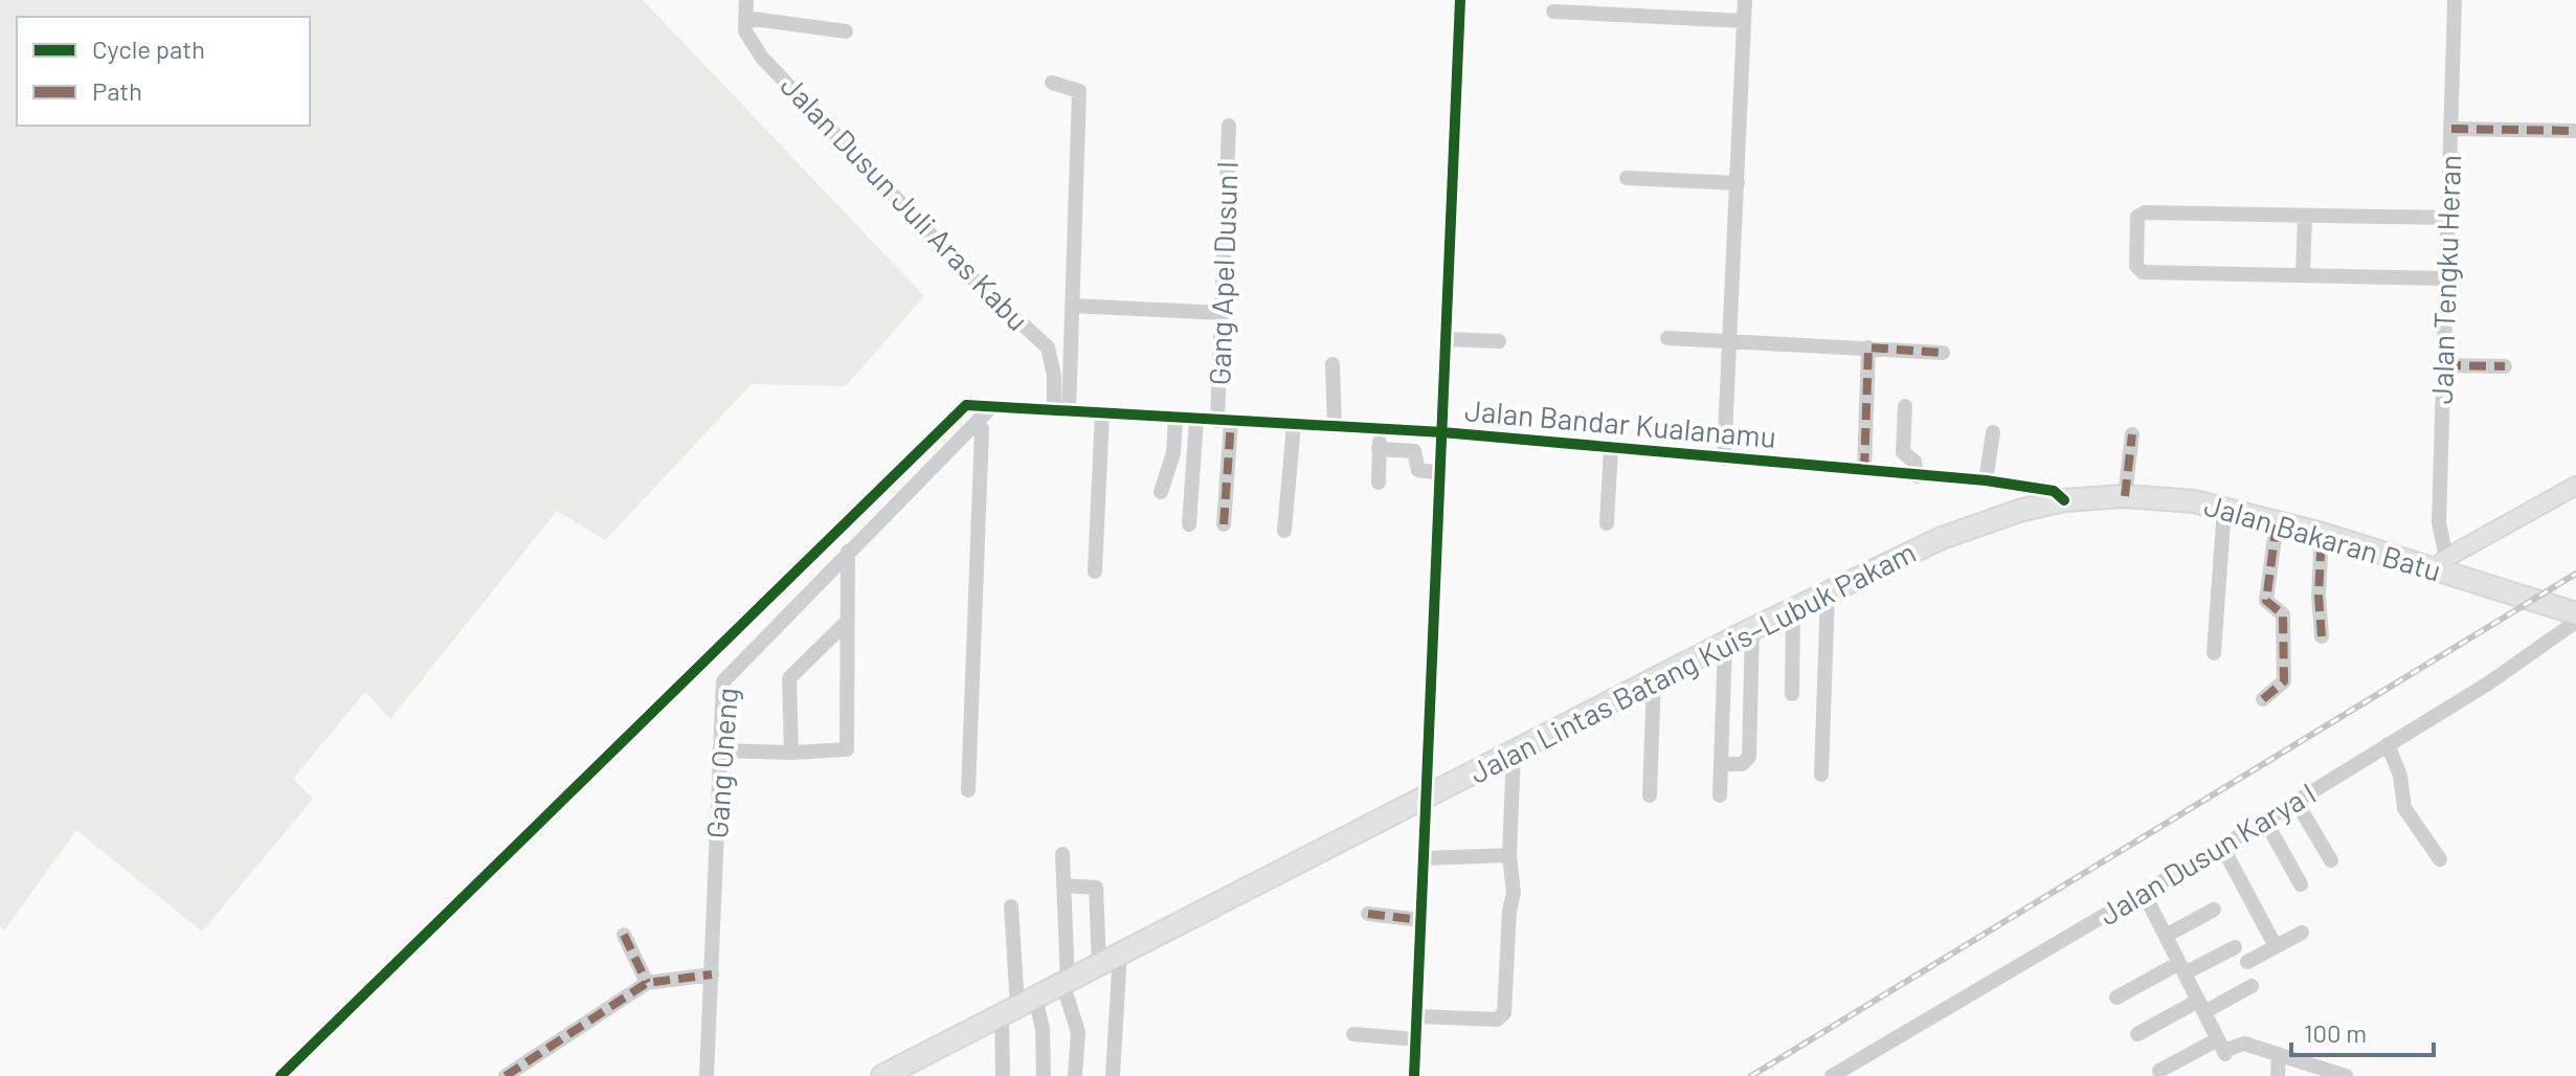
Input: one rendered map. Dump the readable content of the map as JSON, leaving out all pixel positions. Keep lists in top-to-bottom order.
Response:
{
  "streets": {
    "highway": ["Jalan Bakaran Batu", "Jalan Lintas Batang Kuis–Lubuk Pakam"],
    "street": [
      "Jalan Dusun Juli Aras Kabu",
      "Gang Apel Dusun I",
      "Jalan Tengku Heran",
      "Jalan Bandar Kualanamu",
      "Gang Oneng",
      "Jalan Dusun Karya I"
    ]
  },
  "crossings": [
    ["Gang Apel Dusun I", "Jalan Bandar Kualanamu"],
    ["Jalan Tengku Heran", "Jalan Bakaran Batu"],
    ["Jalan Bandar Kualanamu", "Jalan Bakaran Batu"],
    ["Jalan Bandar Kualanamu", "Jalan Lintas Batang Kuis–Lubuk Pakam"],
    ["Jalan Bandar Kualanamu", "Gang Oneng"],
    ["Jalan Bakaran Batu", "Jalan Lintas Batang Kuis–Lubuk Pakam"]
  ],
  "legend": ["Cycle path", "Path"],
  "scale_bar": "100 m"
}
